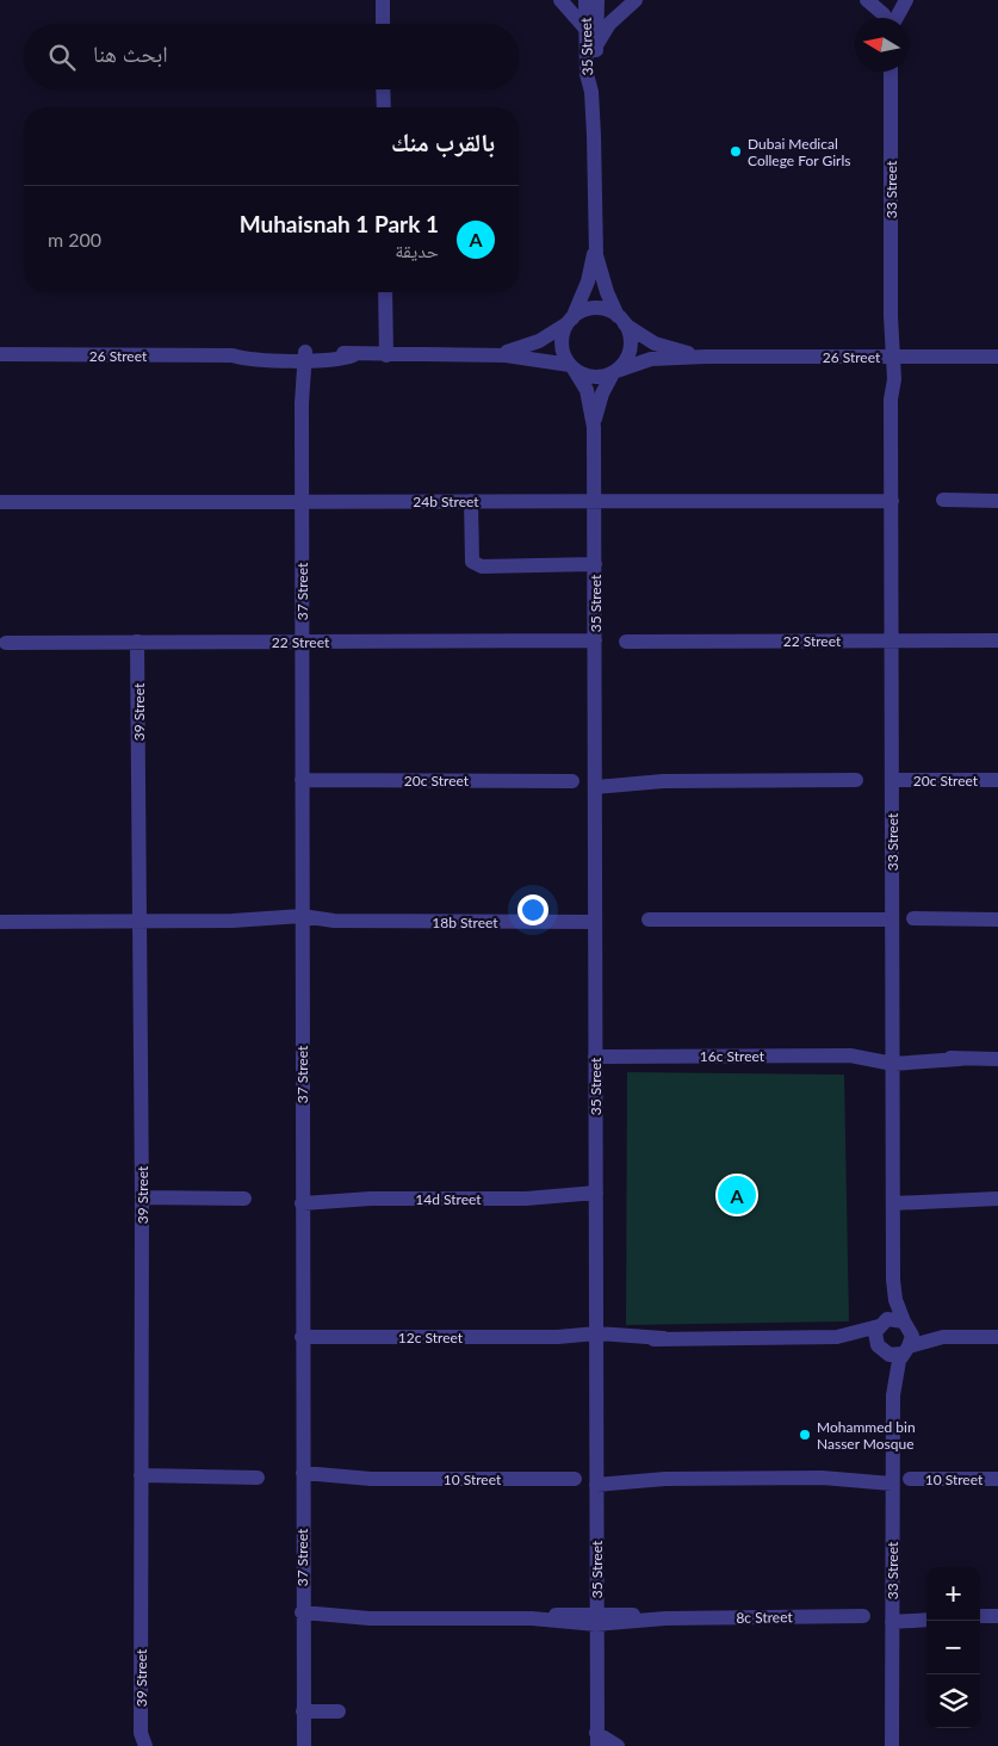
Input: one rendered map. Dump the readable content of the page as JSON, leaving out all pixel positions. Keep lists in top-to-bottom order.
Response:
{
  "streets": {
    "street": [
      "35 Street",
      "33 Street",
      "26 Street",
      "24b Street",
      "37 Street",
      "22 Street",
      "39 Street",
      "20c Street",
      "18b Street",
      "16c Street",
      "14d Street",
      "12c Street",
      "10 Street",
      "8c Street"
    ]
  },
  "crossings": [
    ["35 Street", "26 Street"],
    ["35 Street", "24b Street"],
    ["35 Street", "22 Street"],
    ["35 Street", "18b Street"],
    ["35 Street", "16c Street"],
    ["35 Street", "14d Street"],
    ["35 Street", "12c Street"],
    ["35 Street", "8c Street"],
    ["33 Street", "26 Street"],
    ["33 Street", "24b Street"],
    ["33 Street", "22 Street"],
    ["33 Street", "20c Street"],
    ["33 Street", "16c Street"],
    ["33 Street", "12c Street"],
    ["26 Street", "37 Street"],
    ["24b Street", "37 Street"],
    ["37 Street", "22 Street"],
    ["37 Street", "20c Street"],
    ["37 Street", "18b Street"],
    ["37 Street", "14d Street"],
    ["37 Street", "12c Street"],
    ["37 Street", "10 Street"],
    ["37 Street", "8c Street"],
    ["22 Street", "39 Street"],
    ["39 Street", "18b Street"]
  ],
  "places": ["Dubai Medical College For Girls", "Mohammed bin Nasser Mosque"],
  "north": "left",
  "page": {
    "search": "ابحث هنا",
    "heading": "بالقرب منك",
    "list": [
      {
        "mark": "A",
        "name": "Muhaisnah 1 Park 1",
        "note": "حديقة",
        "value": "200 m"
      }
    ],
    "pins": "A",
    "map_buttons": ["+", "−"]
  }
}
